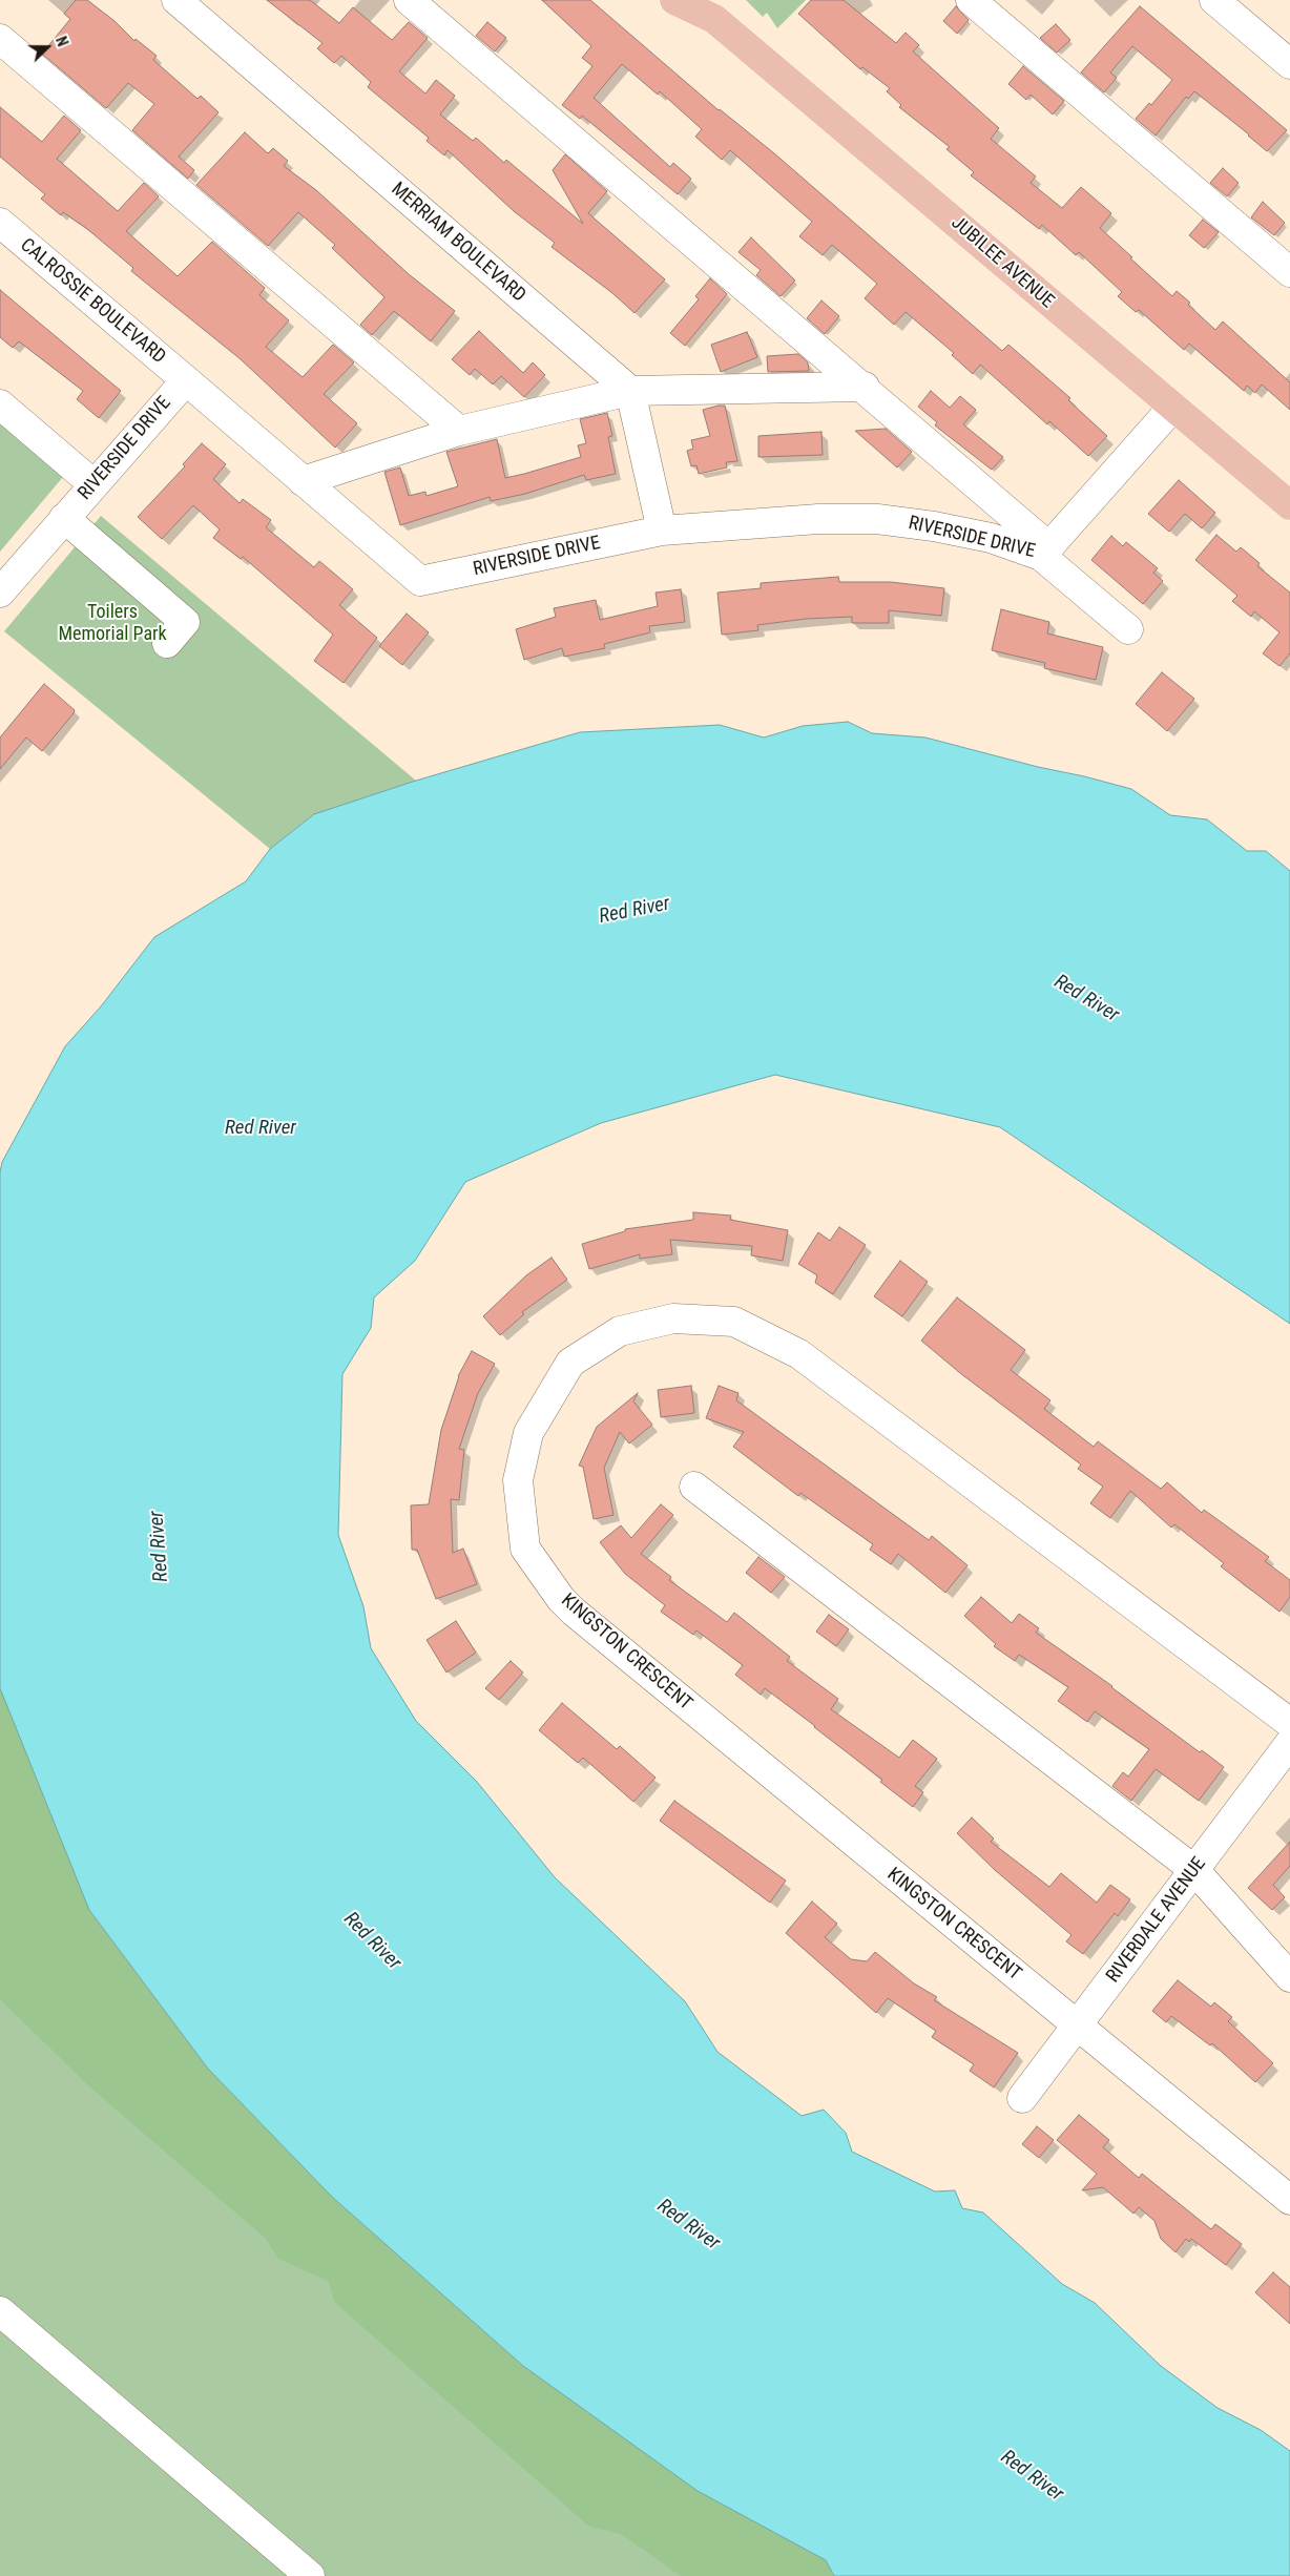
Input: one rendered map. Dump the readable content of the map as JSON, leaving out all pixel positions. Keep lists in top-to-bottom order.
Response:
{
  "streets": {
    "main road": ["JUBILEE AVENUE"],
    "street": [
      "MERRIAM BOULEVARD",
      "CALROSSIE BOULEVARD",
      "RIVERSIDE DRIVE",
      "KINGSTON CRESCENT",
      "RIVERDALE AVENUE"
    ]
  },
  "crossings": [
    ["JUBILEE AVENUE", "RIVERSIDE DRIVE"],
    ["CALROSSIE BOULEVARD", "RIVERSIDE DRIVE"],
    ["KINGSTON CRESCENT", "RIVERDALE AVENUE"]
  ],
  "water": ["Red River"],
  "parks": ["Toilers Memorial Park"],
  "north": "right"
}
